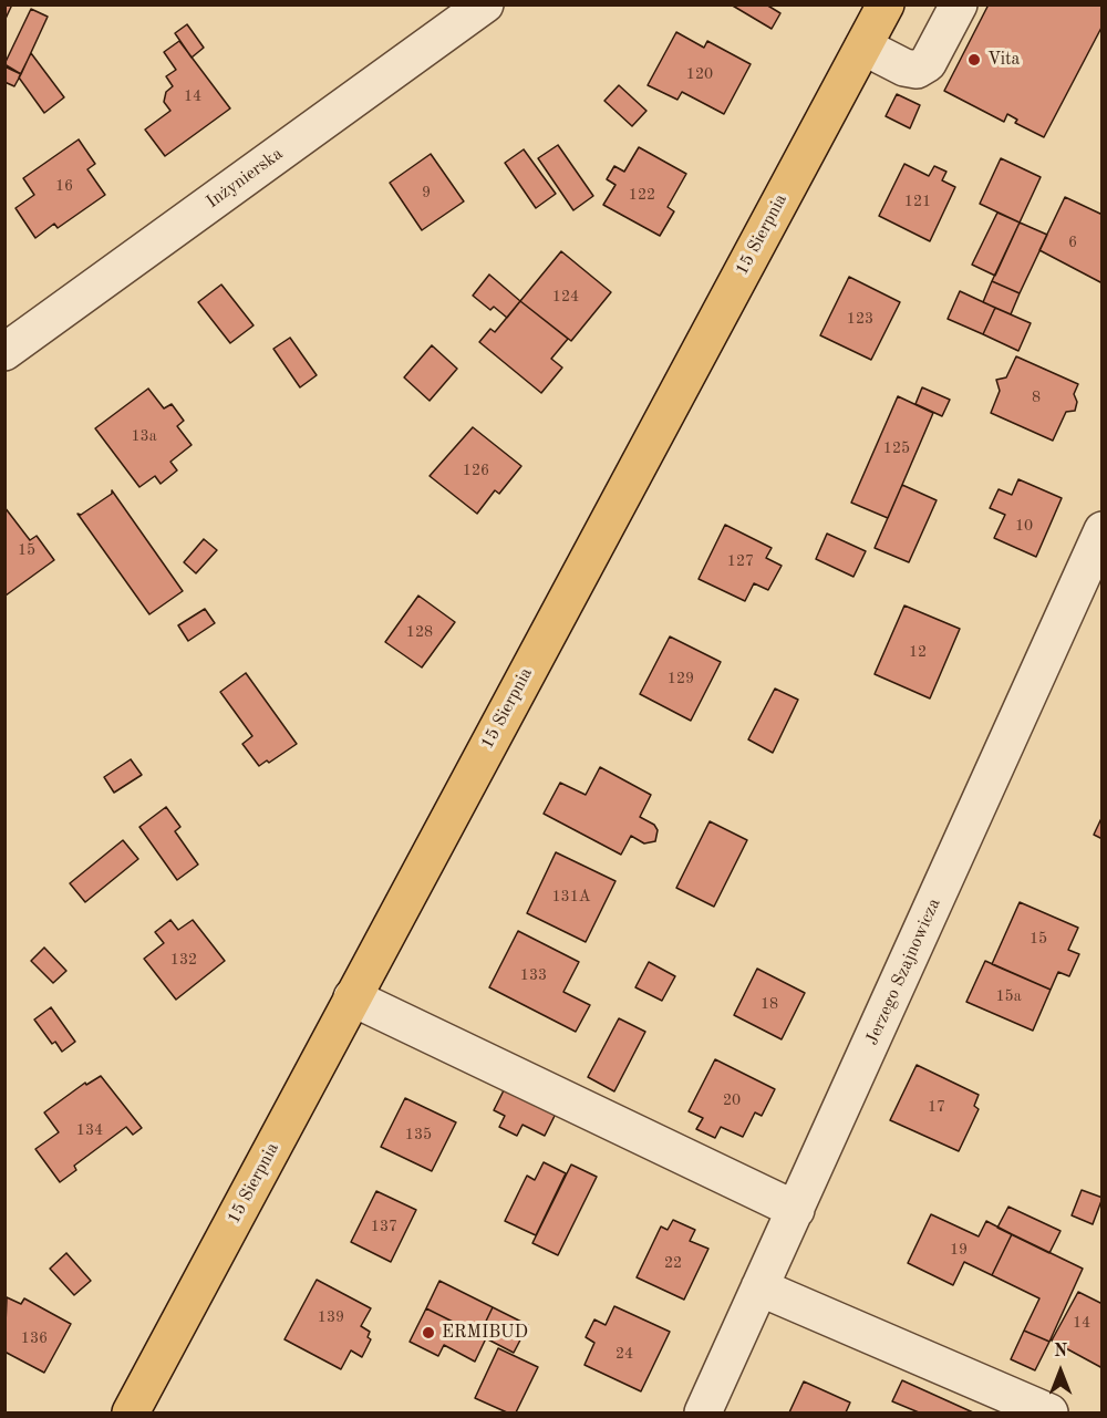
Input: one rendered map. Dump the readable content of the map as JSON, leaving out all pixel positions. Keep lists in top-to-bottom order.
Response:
{
  "streets": {
    "main road": ["15 Sierpnia"],
    "street": ["Inżynierska", "Jerzego Szajnowicza"]
  },
  "places": ["Vita", "ERMIBUD"],
  "house_numbers": [
    "120",
    "14",
    "16",
    "9",
    "122",
    "121",
    "6",
    "124",
    "123",
    "8",
    "13a",
    "125",
    "126",
    "10",
    "15",
    "127",
    "128",
    "12",
    "129",
    "131A",
    "15",
    "132",
    "133",
    "15a",
    "18",
    "20",
    "17",
    "134",
    "135",
    "137",
    "19",
    "22",
    "139",
    "14",
    "136",
    "24"
  ],
  "north": "top"
}
